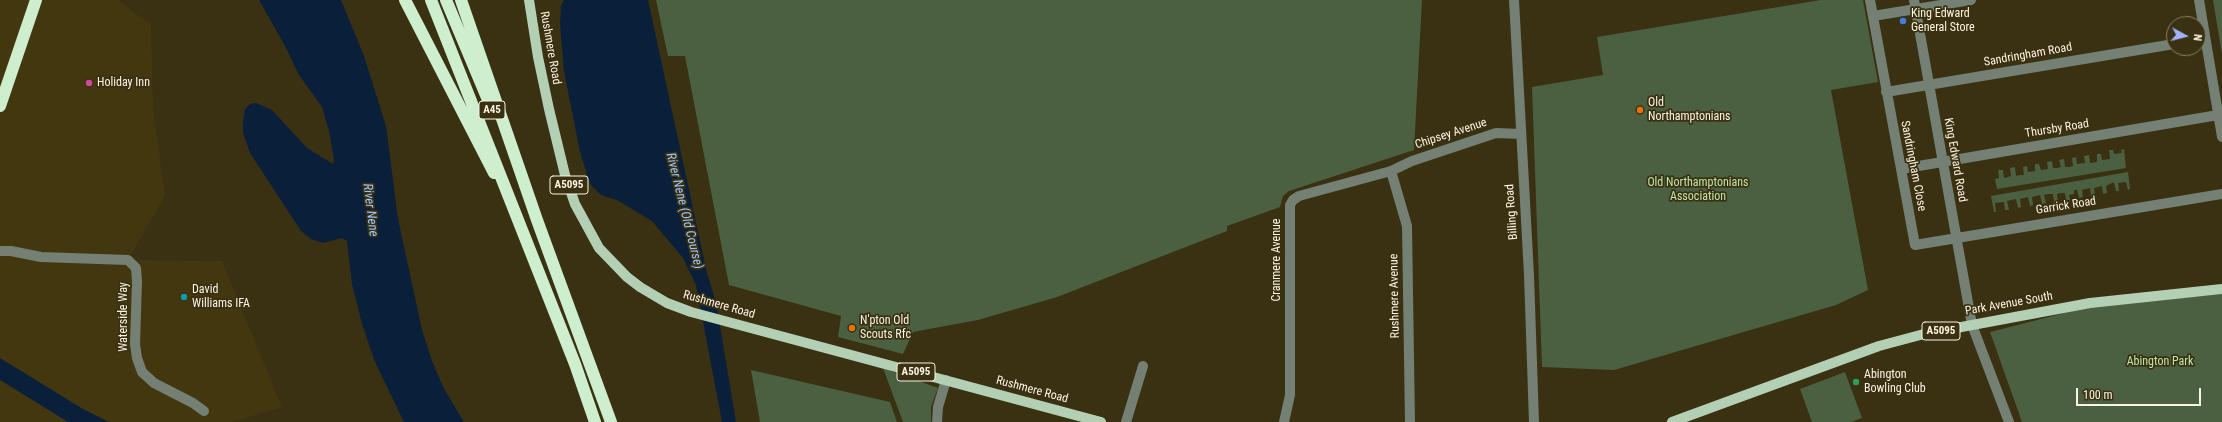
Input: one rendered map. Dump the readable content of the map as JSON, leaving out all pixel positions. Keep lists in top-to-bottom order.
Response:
{
  "streets": {
    "highway": ["A45"],
    "main road": ["Rushmere Road", "A5095", "Park Avenue South"],
    "street": [
      "Sandringham Road",
      "Thursby Road",
      "Chipsey Avenue",
      "King Edward Road",
      "Sandringham Close",
      "Garrick Road",
      "Billing Road",
      "Cranmere Avenue",
      "Rushmere Avenue",
      "Waterside Way"
    ]
  },
  "crossings": [
    ["Sandringham Road", "King Edward Road"],
    ["Sandringham Road", "Sandringham Close"],
    ["Thursby Road", "King Edward Road"],
    ["Thursby Road", "Sandringham Close"],
    ["Chipsey Avenue", "Billing Road"],
    ["Chipsey Avenue", "Cranmere Avenue"],
    ["Chipsey Avenue", "Rushmere Avenue"],
    ["King Edward Road", "Garrick Road"],
    ["King Edward Road", "Park Avenue South"],
    ["Sandringham Close", "Garrick Road"],
    ["Cranmere Avenue", "Rushmere Avenue"]
  ],
  "water": ["River Nene", "River Nene (Old Course)"],
  "parks": ["Old Northamptonians Association", "Abington Park"],
  "places": [
    "King Edward General Store",
    "Holiday Inn",
    "Old Northamptonians",
    "David Williams IFA",
    "N'pton Old Scouts Rfc",
    "Abington Bowling Club"
  ],
  "scale_bar": "100 m",
  "north": "right"
}
